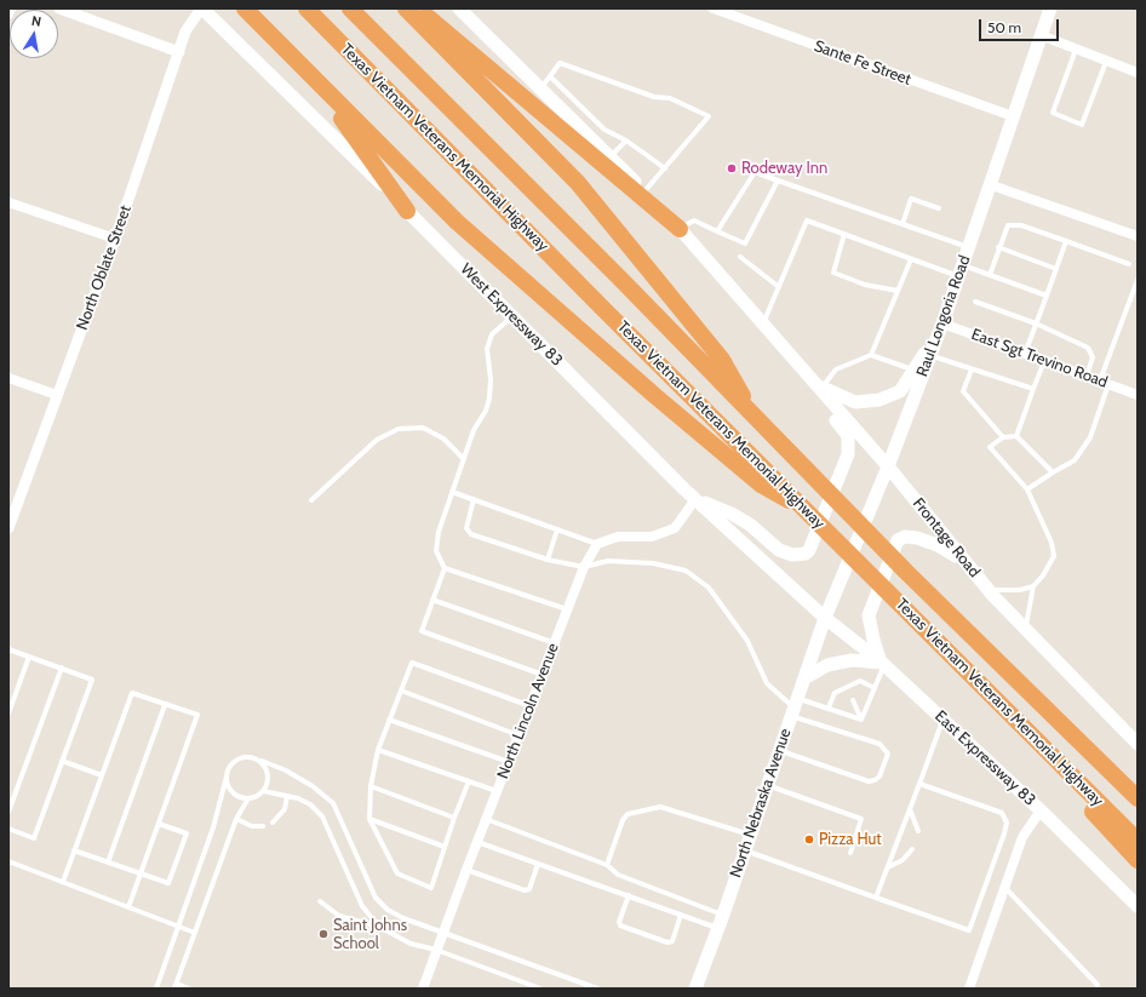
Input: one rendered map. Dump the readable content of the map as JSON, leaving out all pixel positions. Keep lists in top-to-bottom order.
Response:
{
  "streets": {
    "highway": ["Texas Vietnam Veterans Memorial Highway"],
    "main road": [
      "West Expressway 83",
      "Raul Longoria Road",
      "Frontage Road",
      "East Expressway 83",
      "North Nebraska Avenue"
    ],
    "street": [
      "Sante Fe Street",
      "North Oblate Street",
      "East Sgt Trevino Road",
      "North Lincoln Avenue"
    ]
  },
  "crossings": [
    ["Sante Fe Street", "Raul Longoria Road"],
    ["North Oblate Street", "West Expressway 83"],
    ["West Expressway 83", "Raul Longoria Road"],
    ["West Expressway 83", "East Expressway 83"],
    ["West Expressway 83", "North Nebraska Avenue"],
    ["Raul Longoria Road", "East Sgt Trevino Road"],
    ["Raul Longoria Road", "Frontage Road"],
    ["Raul Longoria Road", "East Expressway 83"],
    ["Raul Longoria Road", "North Nebraska Avenue"],
    ["East Expressway 83", "North Nebraska Avenue"]
  ],
  "places": ["Rodeway Inn", "Pizza Hut", "Saint Johns School"],
  "scale_bar": "50 m",
  "north": "top"
}
